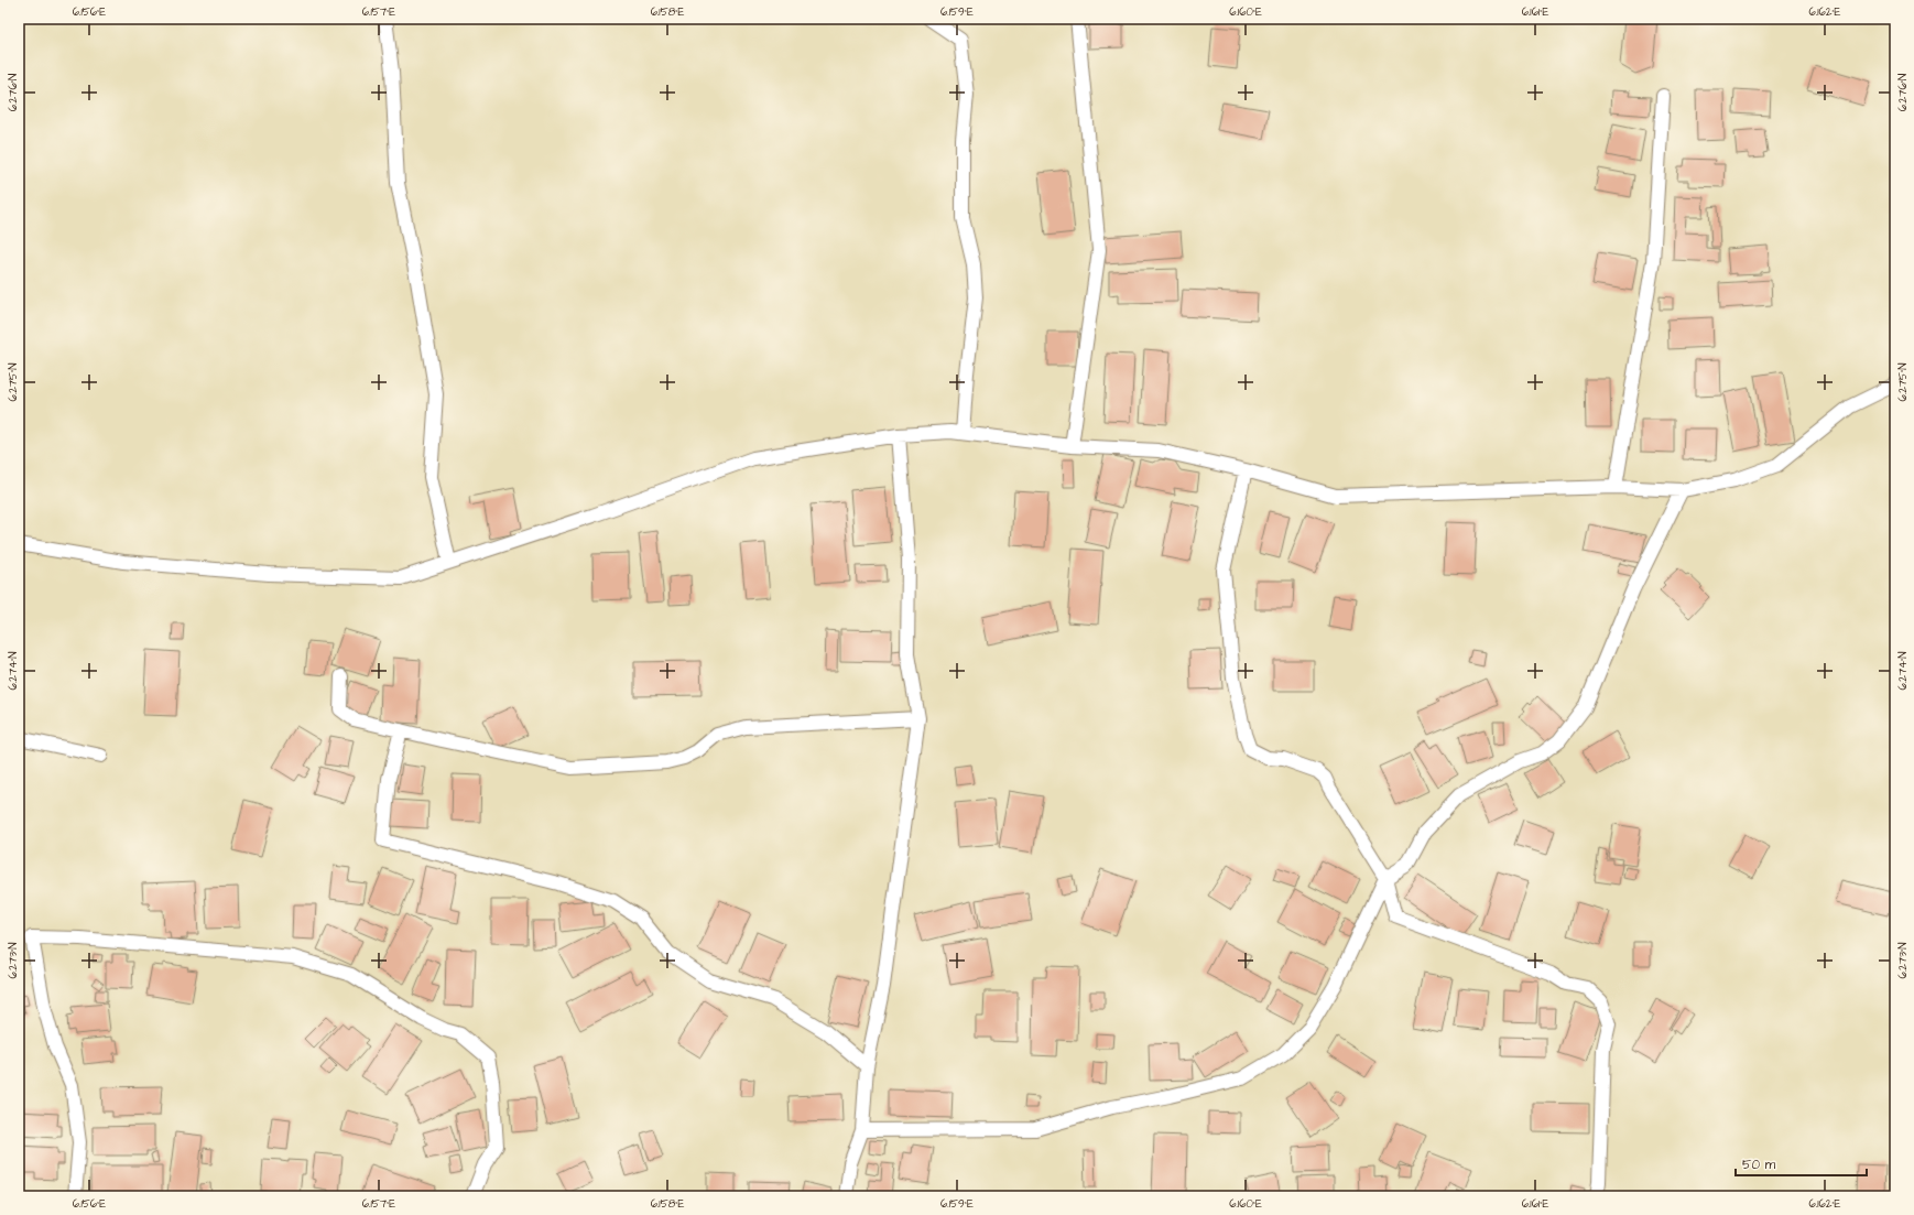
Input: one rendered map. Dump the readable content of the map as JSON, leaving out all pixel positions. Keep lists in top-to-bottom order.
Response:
{
  "scale_bar": "50 m",
  "coordinates": [
    "6.156°E",
    "6.157°E",
    "6.158°E",
    "6.159°E",
    "6.160°E",
    "6.161°E",
    "6.162°E",
    "6.276°N",
    "6.275°N",
    "6.274°N",
    "6.273°N"
  ]
}
